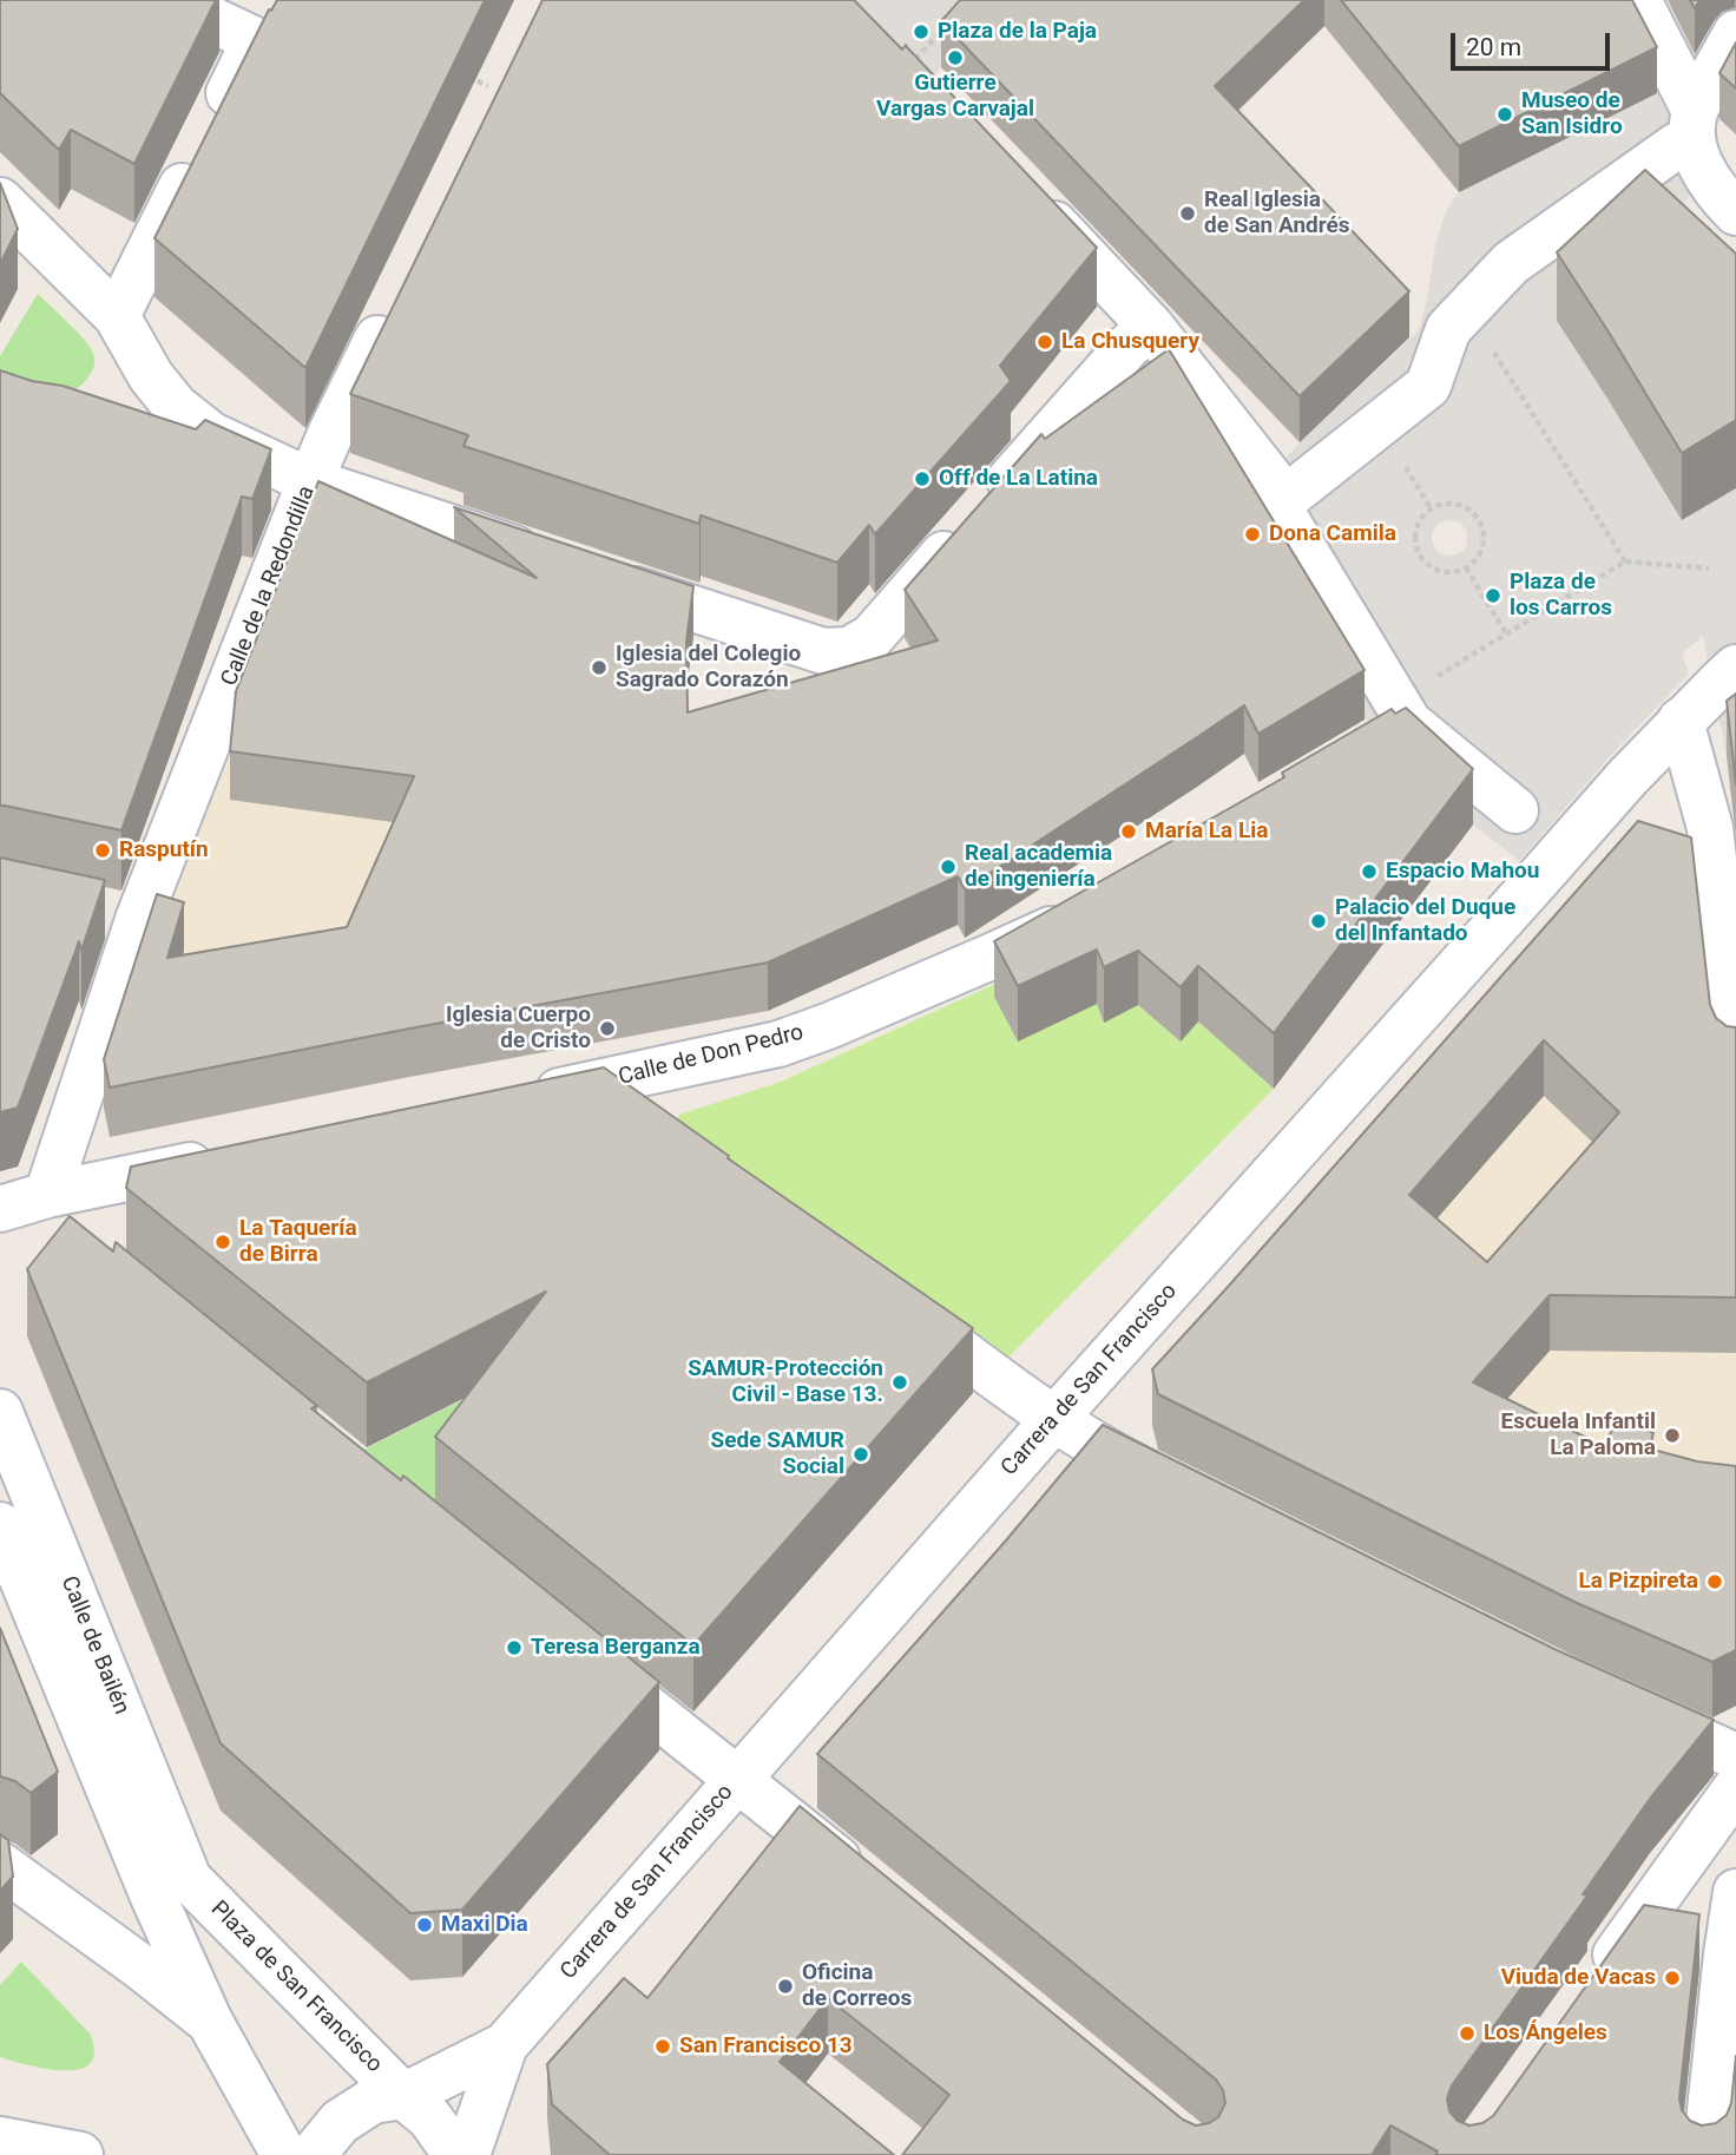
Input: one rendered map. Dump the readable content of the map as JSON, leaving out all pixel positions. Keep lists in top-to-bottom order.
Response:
{
  "streets": {
    "street": [
      "Calle de la Redondilla",
      "Calle de Don Pedro",
      "Carrera de San Francisco",
      "Calle de Bailén",
      "Plaza de San Francisco"
    ]
  },
  "crossings": [
    ["Carrera de San Francisco", "Plaza de San Francisco"],
    ["Calle de Bailén", "Plaza de San Francisco"]
  ],
  "places": [
    "Plaza de la Paja",
    "Gutierre Vargas Carvajal",
    "Museo de San Isidro",
    "Real Iglesia de San Andrés",
    "La Chusquery",
    "Off de La Latina",
    "Dona Camila",
    "Plaza de los Carros",
    "Iglesia del Colegio Sagrado Corazón",
    "María La Lia",
    "Rasputín",
    "Real academia de ingeniería",
    "Espacio Mahou",
    "Palacio del Duque del Infantado",
    "Iglesia Cuerpo de Cristo",
    "La Taquería de Birra",
    "SAMUR-Protección Civil - Base 13.",
    "Escuela Infantil La Paloma",
    "Sede SAMUR Social",
    "La Pizpireta",
    "Teresa Berganza",
    "Maxi Dia",
    "Viuda de Vacas",
    "Oficina de Correos",
    "Los Ángeles",
    "San Francisco 13"
  ],
  "scale_bar": "20 m"
}
